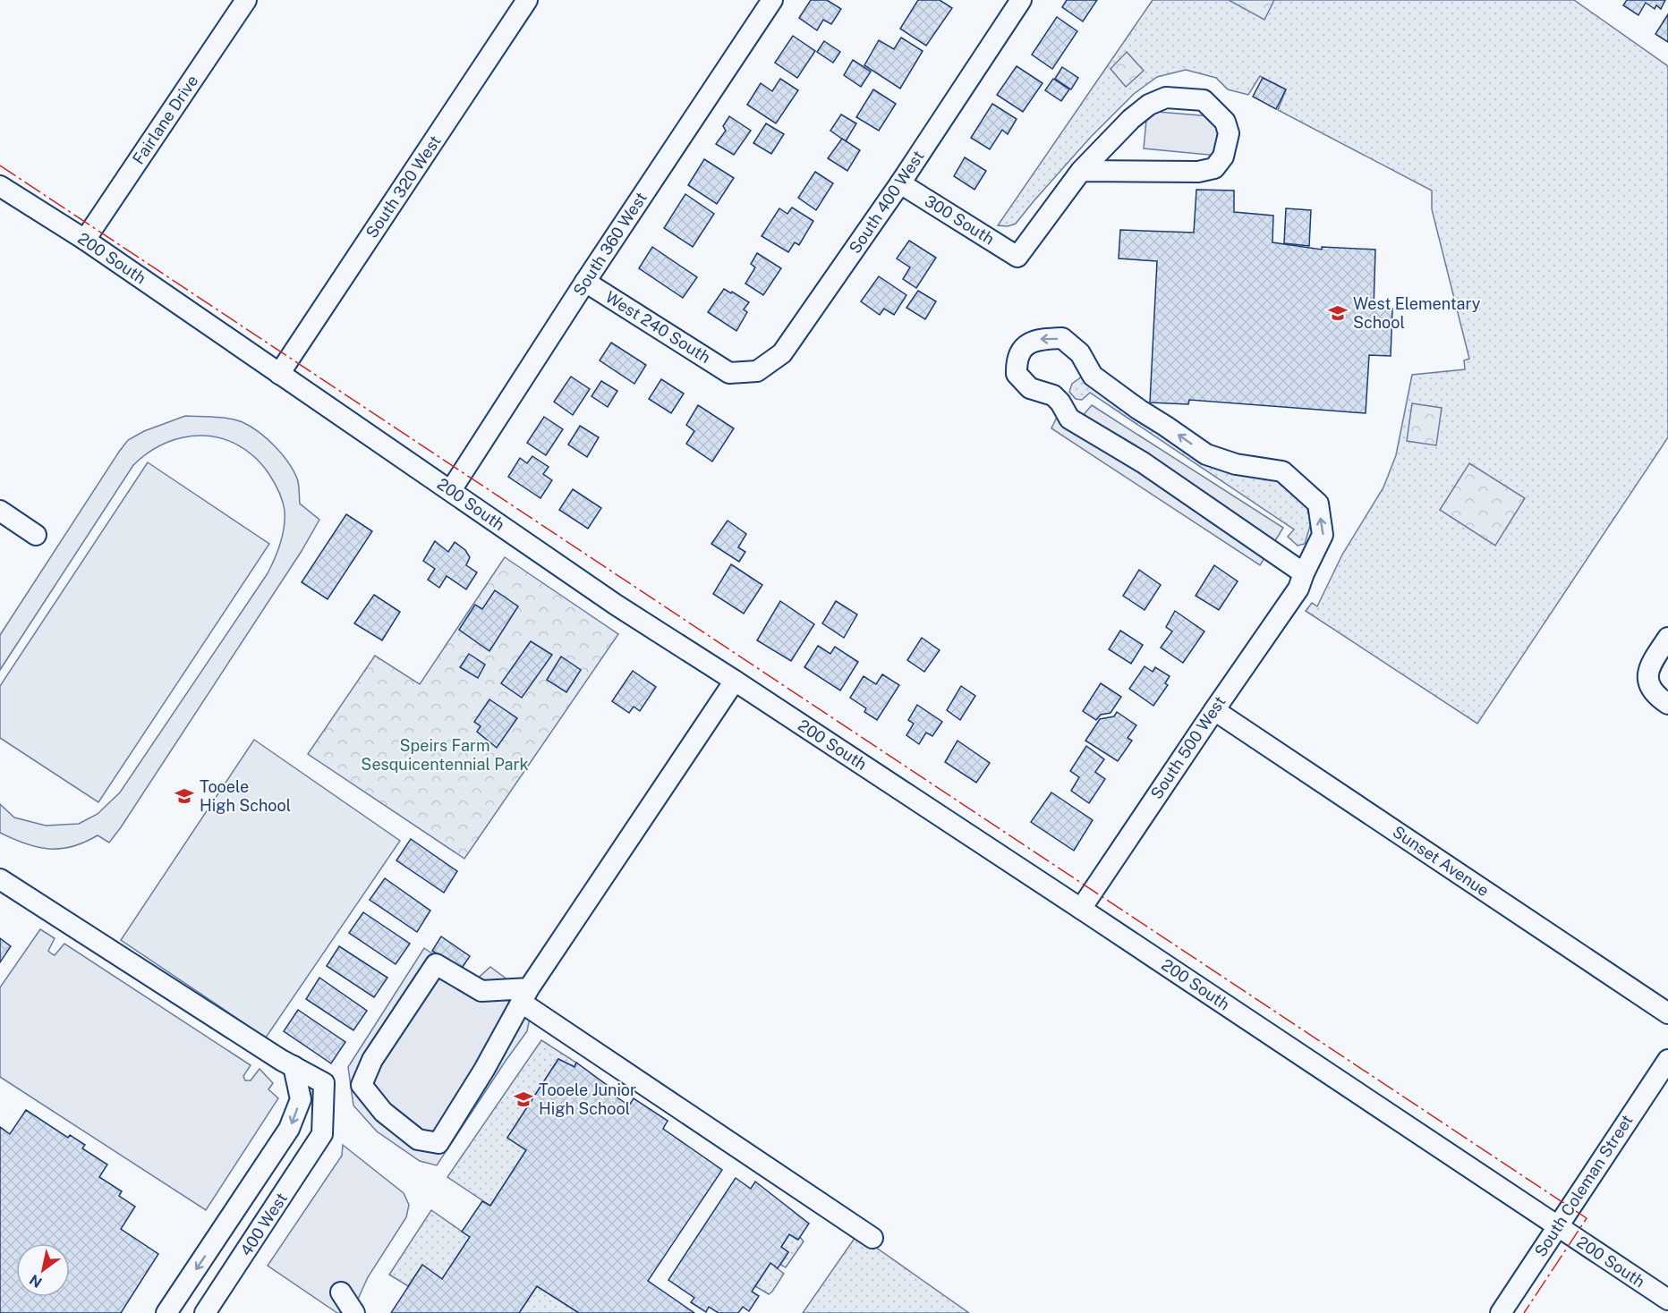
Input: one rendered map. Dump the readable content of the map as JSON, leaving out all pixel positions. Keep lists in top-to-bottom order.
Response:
{
  "streets": {
    "street": [
      "Fairlane Drive",
      "South 320 West",
      "South 400 West",
      "300 South",
      "South 360 West",
      "200 South",
      "West 240 South",
      "South 500 West",
      "Sunset Avenue",
      "South Coleman Street",
      "400 West"
    ]
  },
  "crossings": [
    ["Fairlane Drive", "200 South"],
    ["South 320 West", "200 South"],
    ["South 400 West", "300 South"],
    ["South 400 West", "West 240 South"],
    ["South 360 West", "200 South"],
    ["South 360 West", "West 240 South"],
    ["200 South", "South 500 West"],
    ["200 South", "South Coleman Street"],
    ["South 500 West", "Sunset Avenue"]
  ],
  "parks": ["Speirs Farm Sesquicentennial Park"],
  "places": {
    "school or university": ["West Elementary School", "Tooele High School", "Tooele Junior High School"]
  },
  "north": "bottom left"
}
